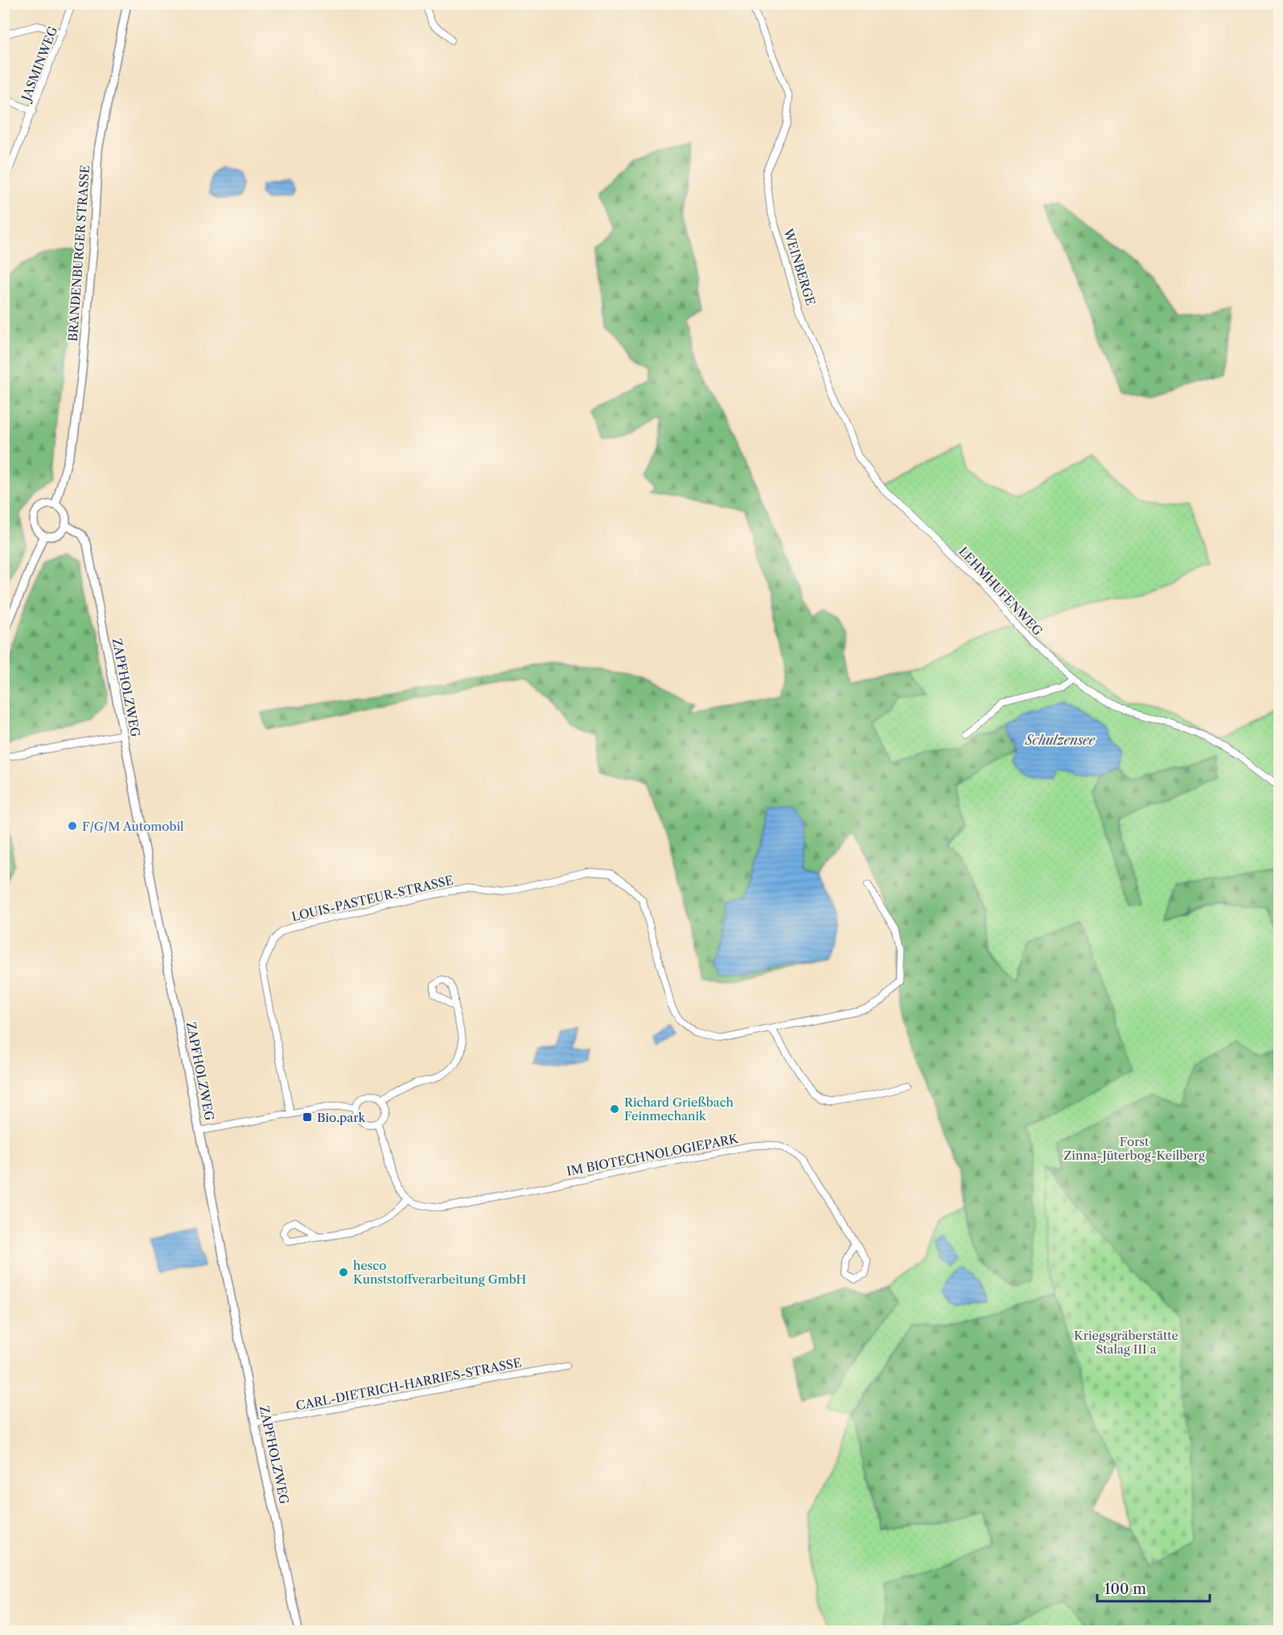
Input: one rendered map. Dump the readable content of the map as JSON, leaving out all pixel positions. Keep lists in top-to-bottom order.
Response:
{
  "streets": {
    "street": [
      "JASMINWEG",
      "BRANDENBURGER STRASSE",
      "WEINBERGE",
      "LEHMHUFENWEG",
      "ZAPFHOLZWEG",
      "LOUIS-PASTEUR-STRASSE",
      "IM BIOTECHNOLOGIEPARK",
      "CARL-DIETRICH-HARRIES-STRASSE"
    ]
  },
  "crossings": [
    ["BRANDENBURGER STRASSE", "ZAPFHOLZWEG"],
    ["WEINBERGE", "LEHMHUFENWEG"],
    ["ZAPFHOLZWEG", "CARL-DIETRICH-HARRIES-STRASSE"]
  ],
  "water": ["Schulzensee"],
  "parks": ["Forst Zinna-Jüterbog-Keilberg", "Kriegsgräberstätte Stalag III a"],
  "places": {
    "other": ["F/G/M Automobil", "Richard Grießbach Feinmechanik", "hesco Kunststoffverarbeitung GmbH"],
    "transit": ["Bio.park"]
  },
  "scale_bar": "100 m"
}
